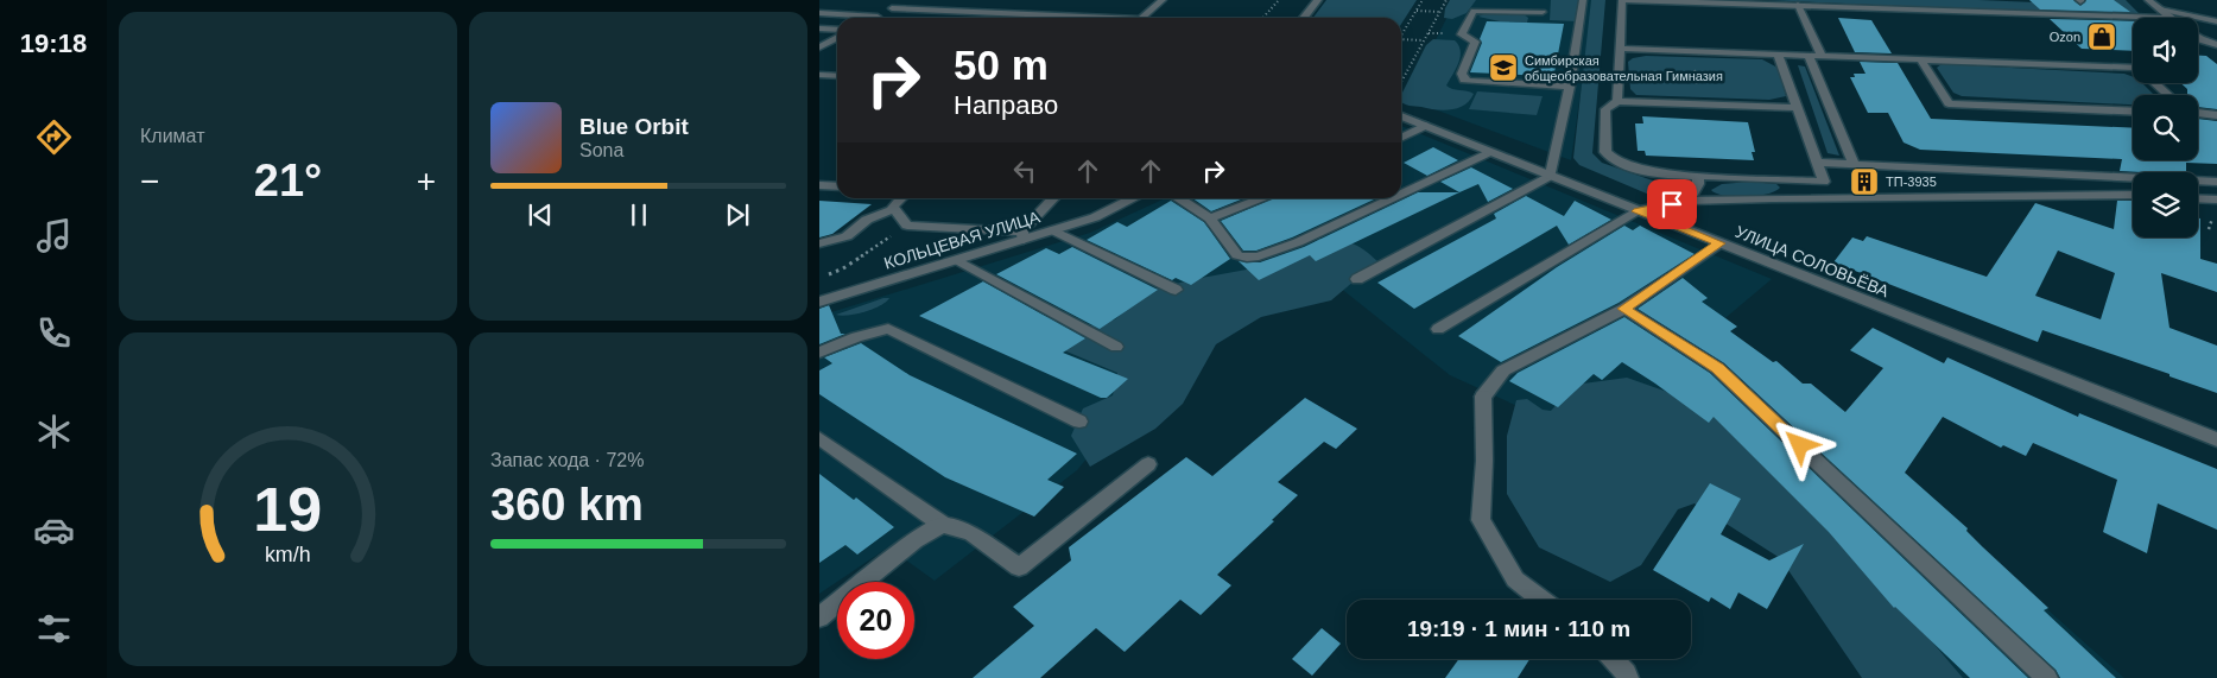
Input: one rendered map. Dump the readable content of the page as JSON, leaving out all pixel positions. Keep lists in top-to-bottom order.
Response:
{
  "streets": {
    "street": ["КОЛЬЦЕВАЯ УЛИЦА", "УЛИЦА СОЛОВЬЁВА"]
  },
  "places": {
    "shop": ["Ozon"],
    "school or university": ["Симбирская общеобразовательная Гимназия"],
    "building": ["ТП-3935"]
  },
  "page": {
    "tabs": "19:18",
    "tile": [
      "Климат",
      ["Запас хода · 72%", "360 km"]
    ],
    "turn": ["50 m", "Направо"],
    "song": ["Blue Orbit", "Sona"],
    "heat": ["−", "21°", "+"],
    "limit": "20",
    "trip": "19:19 · 1 мин · 110 m",
    "gauge": ["19", "km/h"]
  }
}
